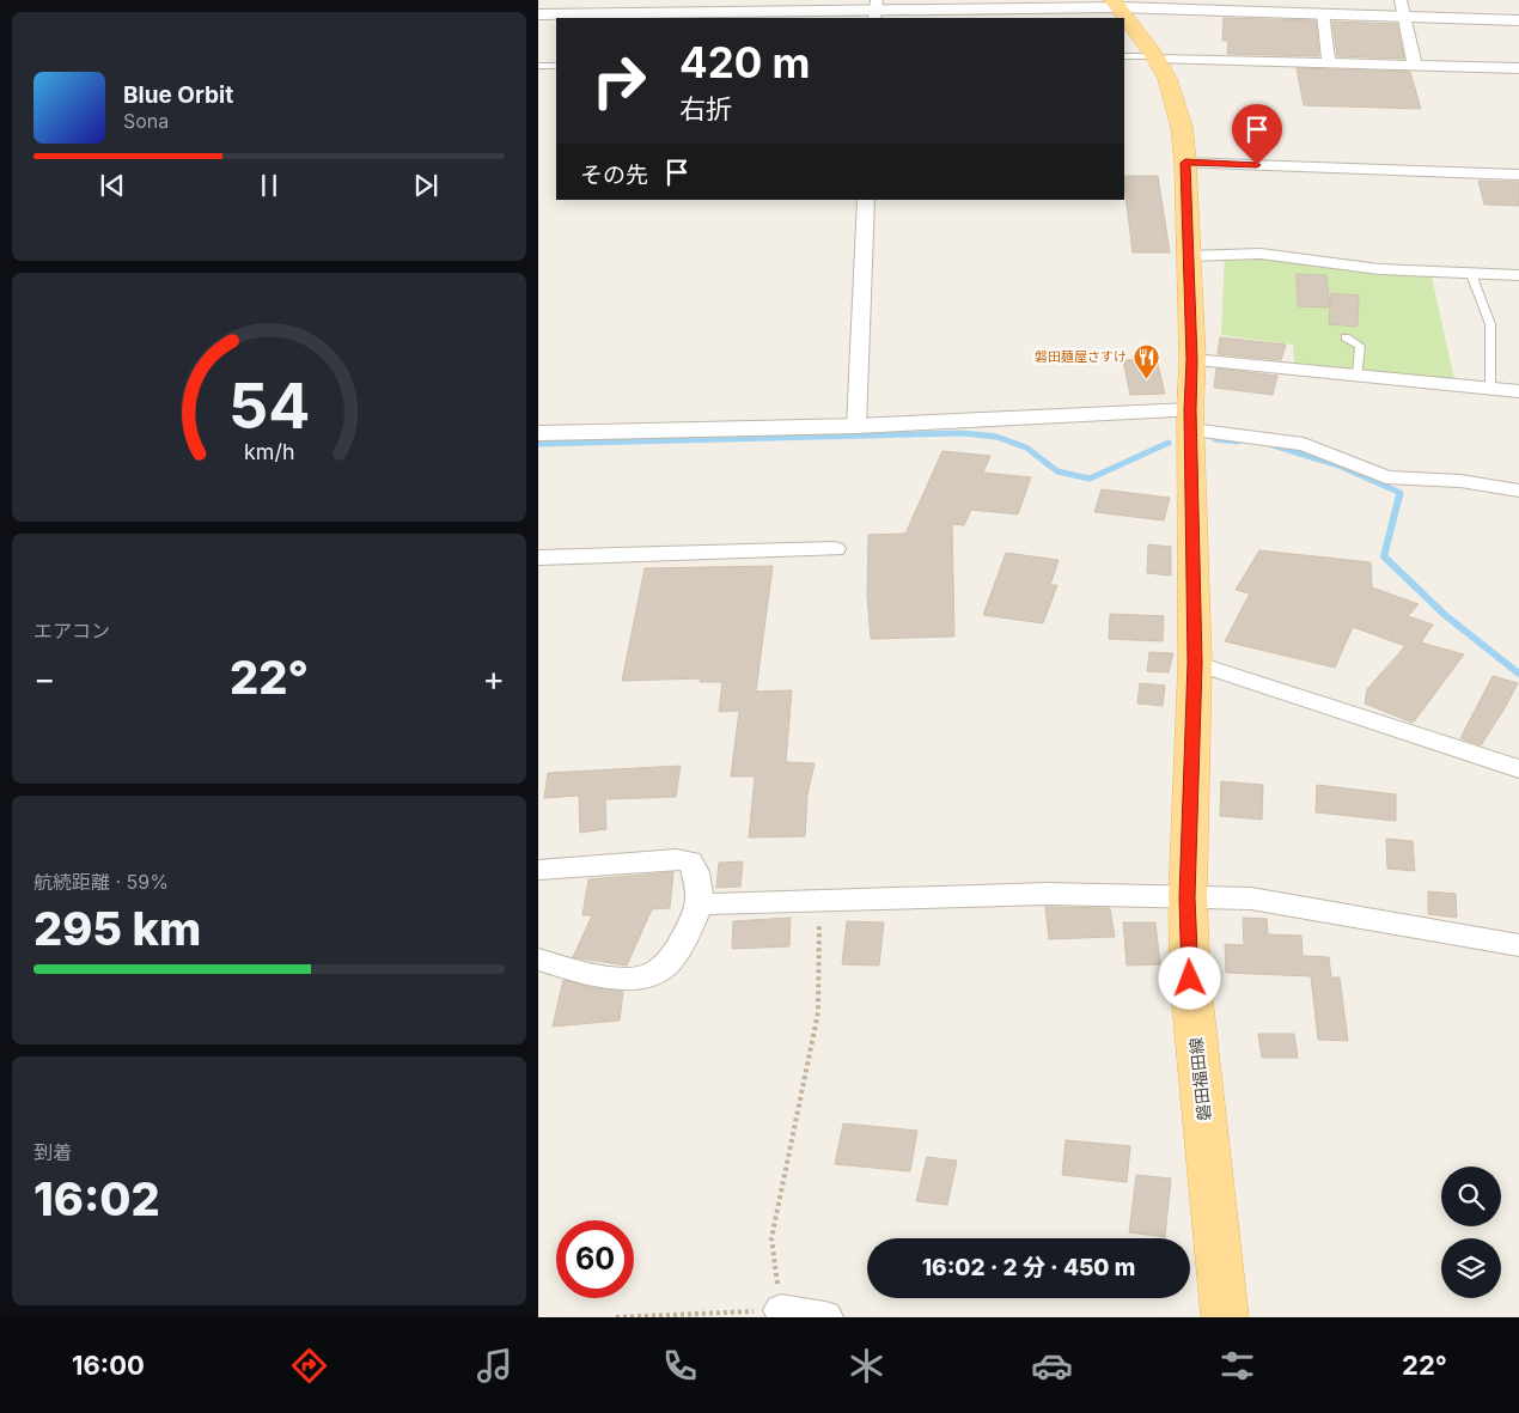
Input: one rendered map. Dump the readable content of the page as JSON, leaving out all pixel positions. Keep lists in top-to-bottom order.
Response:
{
  "streets": {
    "main road": ["磐田福田線"]
  },
  "places": {
    "restaurant": ["磐田麺屋さすけ"]
  },
  "page": {
    "turn": ["420 m", "右折"],
    "song": ["Blue Orbit", "Sona"],
    "then": "その先",
    "tile": [
      "エアコン",
      ["航続距離 · 59%", "295 km"],
      ["到着", "16:02"]
    ],
    "heat": ["−", "22°", "+"],
    "limit": "60",
    "trip": "16:02 · 2 分 · 450 m",
    "tabs": ["16:00", "22°"],
    "gauge": ["54", "km/h"]
  }
}
